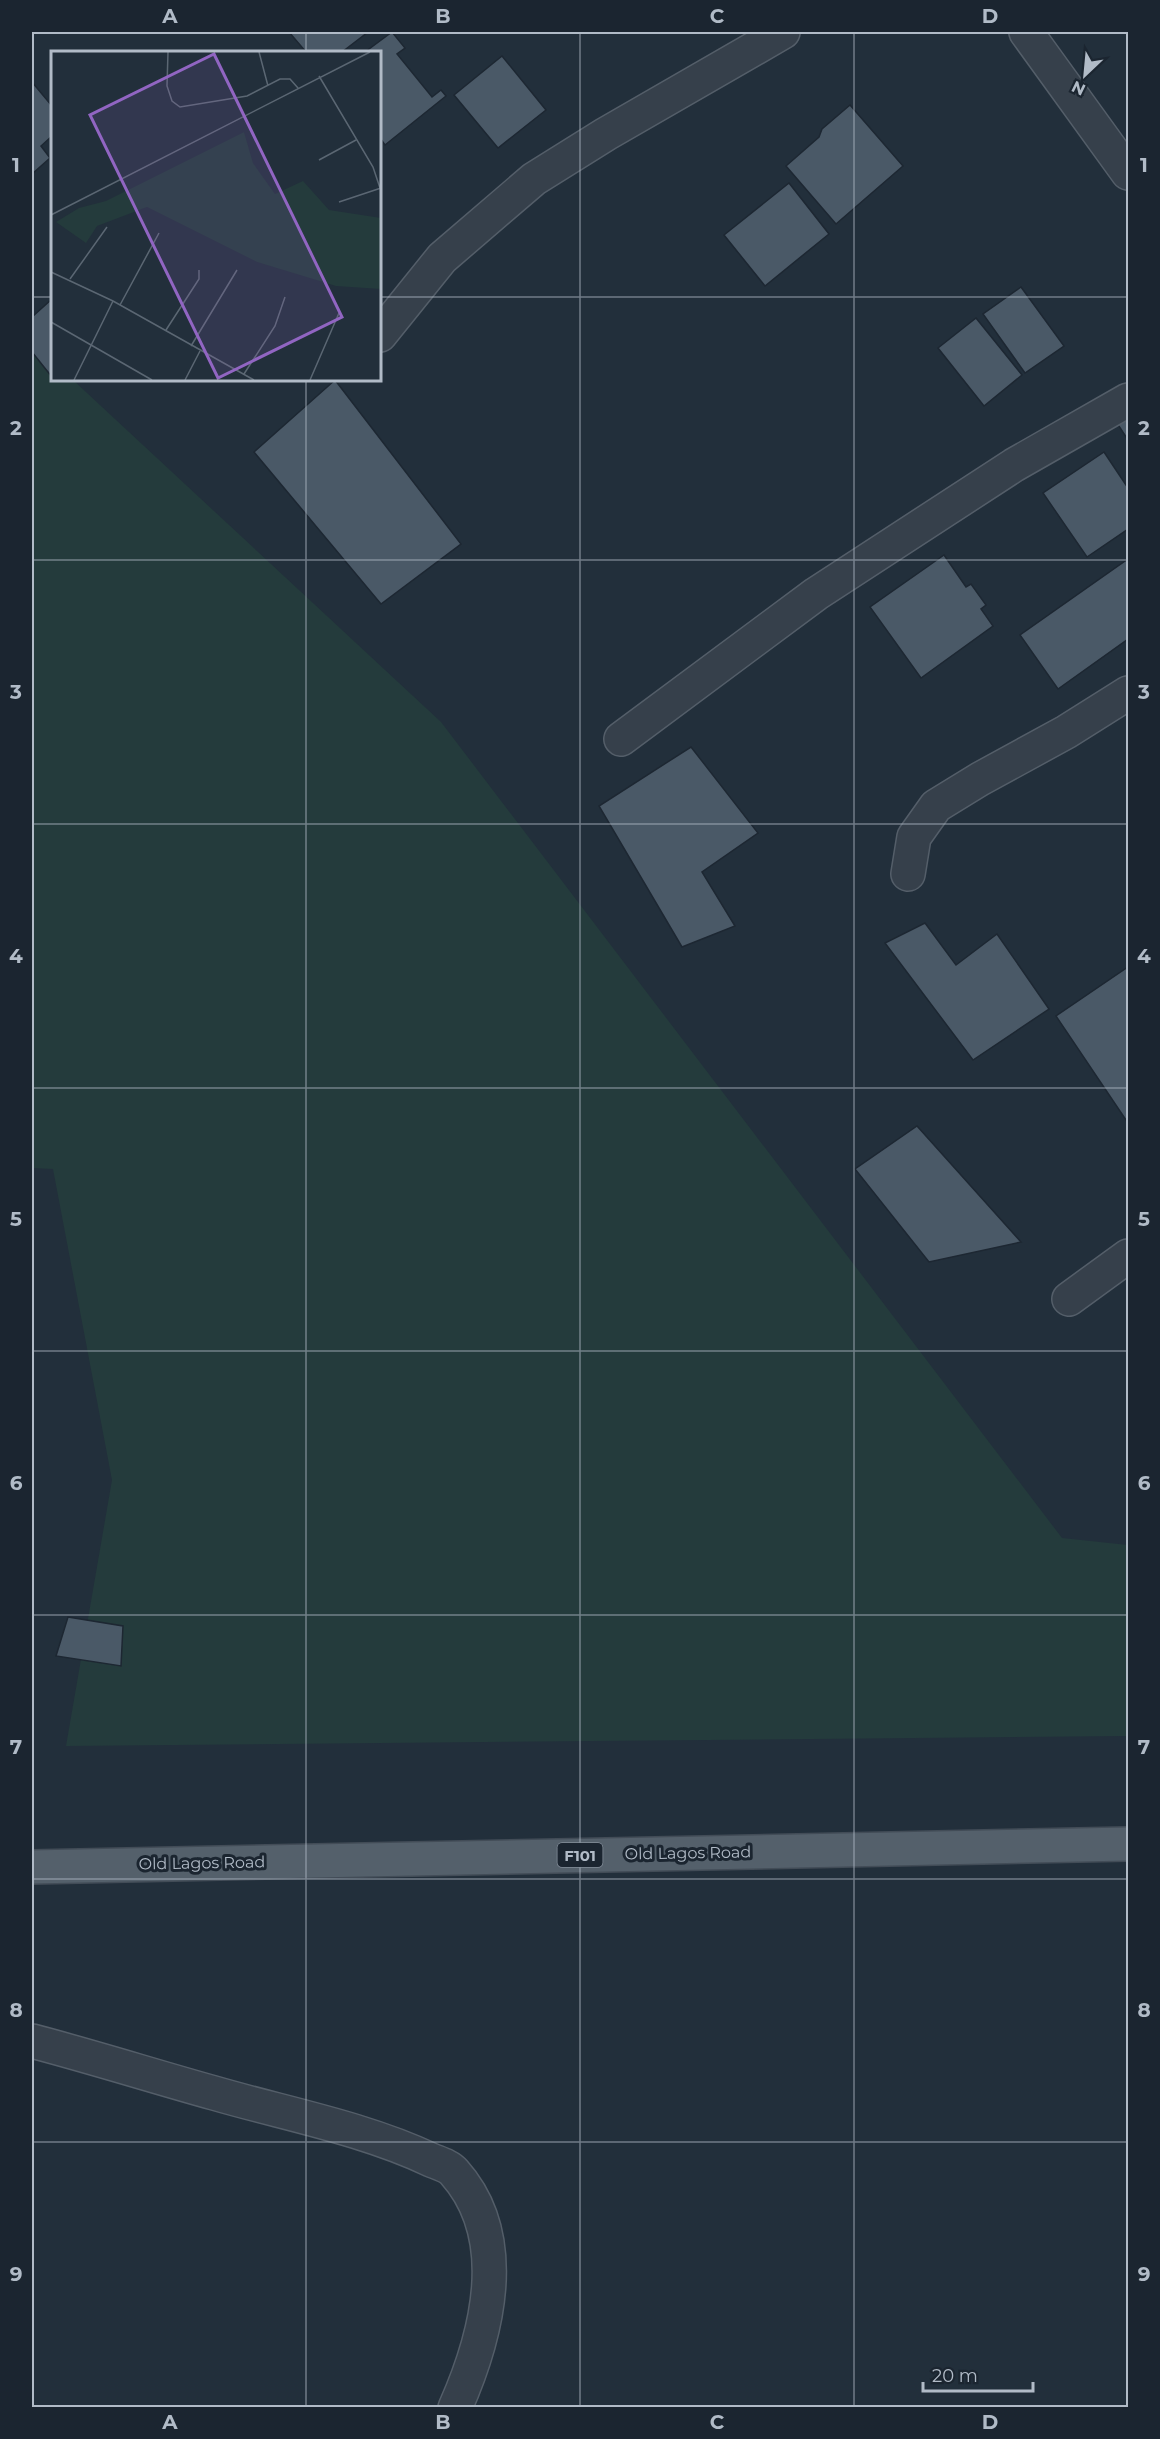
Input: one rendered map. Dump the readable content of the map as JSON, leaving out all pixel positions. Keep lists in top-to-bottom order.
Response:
{
  "streets": {
    "main road": ["Old Lagos Road", "F101"]
  },
  "scale_bar": "20 m",
  "north": "bottom left",
  "grid": {
    "columns": [
      "A",
      "B",
      "C",
      "D"
    ],
    "rows": [
      "1",
      "2",
      "3",
      "4",
      "5",
      "6",
      "7",
      "8",
      "9"
    ]
  }
}
